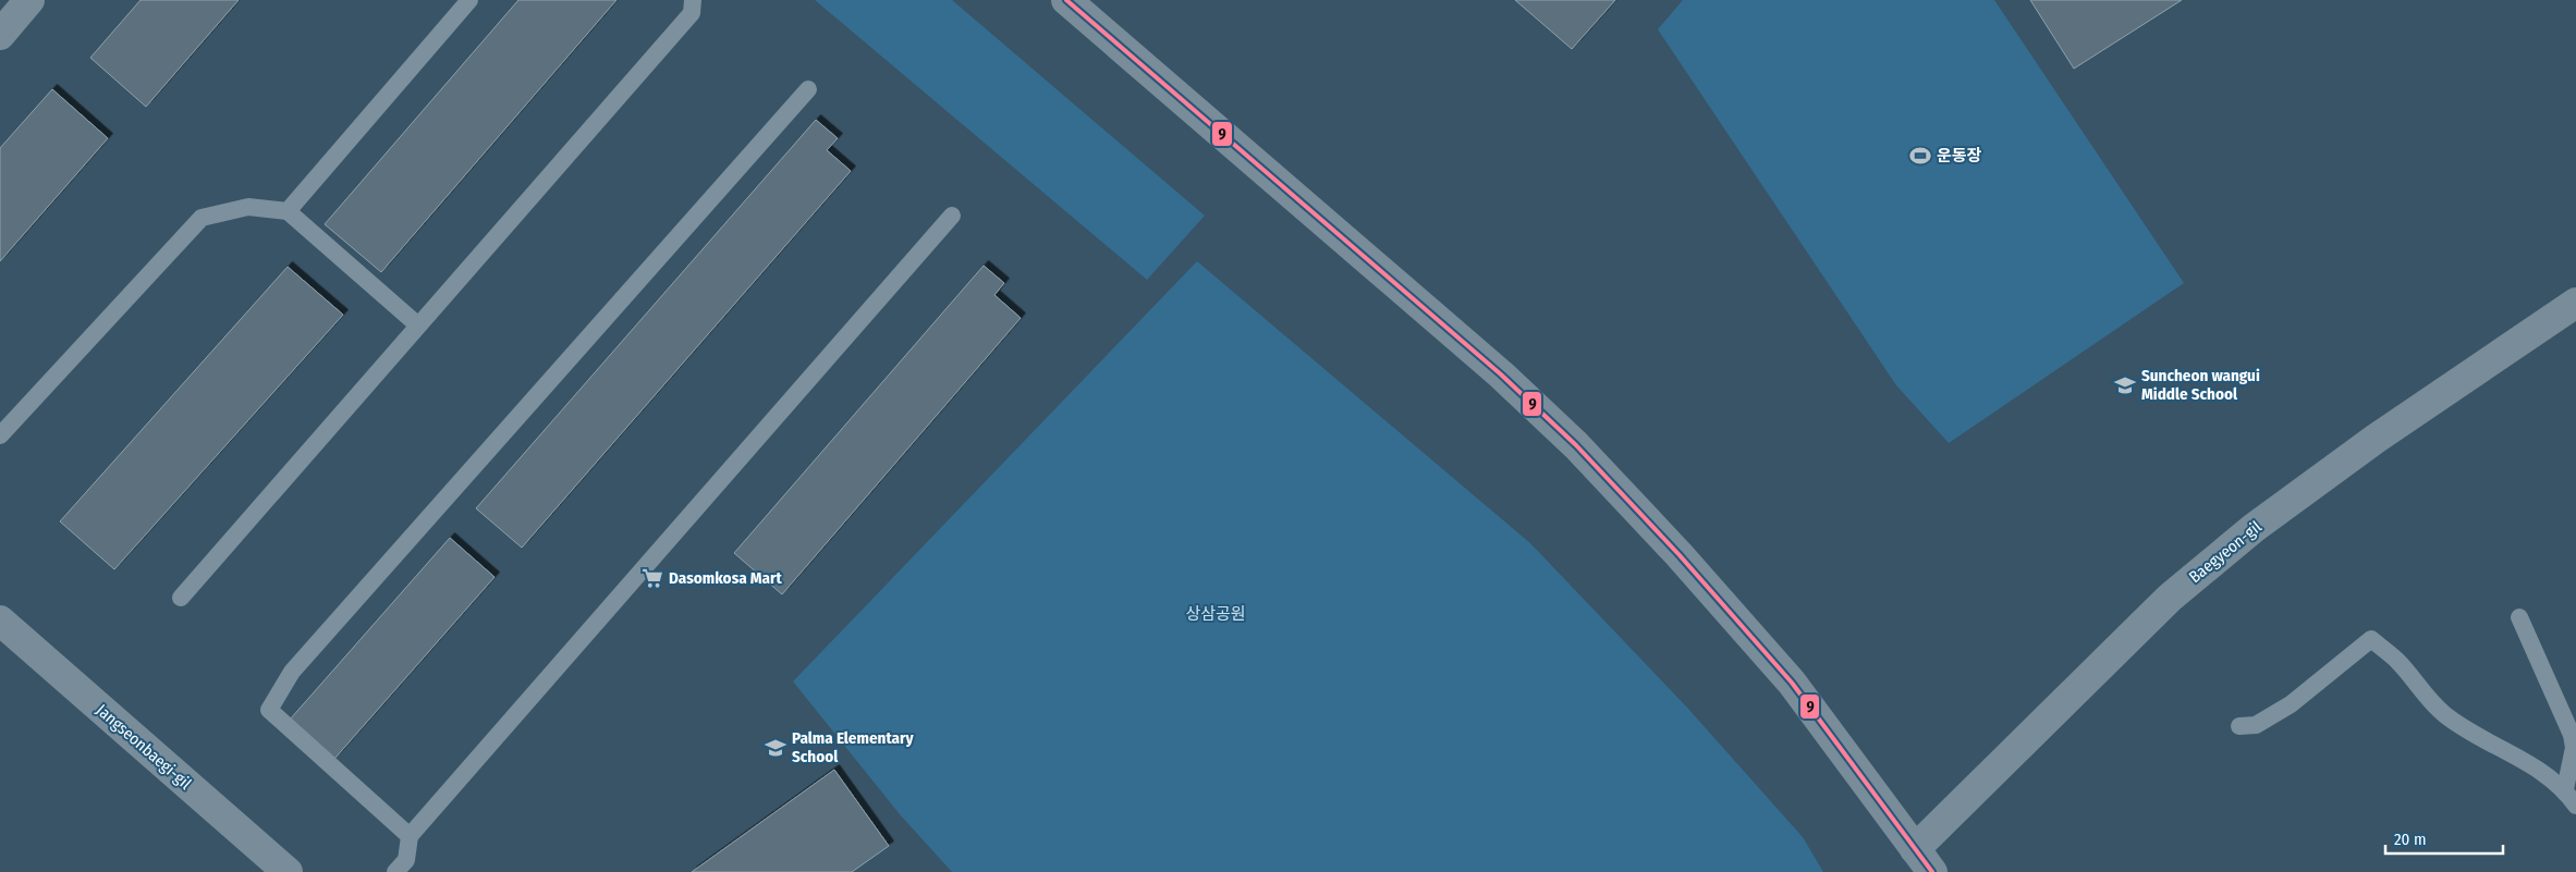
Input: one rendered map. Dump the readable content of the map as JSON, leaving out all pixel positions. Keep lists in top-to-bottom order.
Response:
{
  "streets": {
    "street": ["Baegyeon-gil", "Jangseonbaegi-gil"]
  },
  "parks": ["상삼공원"],
  "places": {
    "sports": ["운동장"],
    "school or university": ["Suncheon wangui Middle School", "Palma Elementary School"],
    "supermarket": ["Dasomkosa Mart"]
  },
  "lines": ["transit line 9"],
  "scale_bar": "20 m"
}
